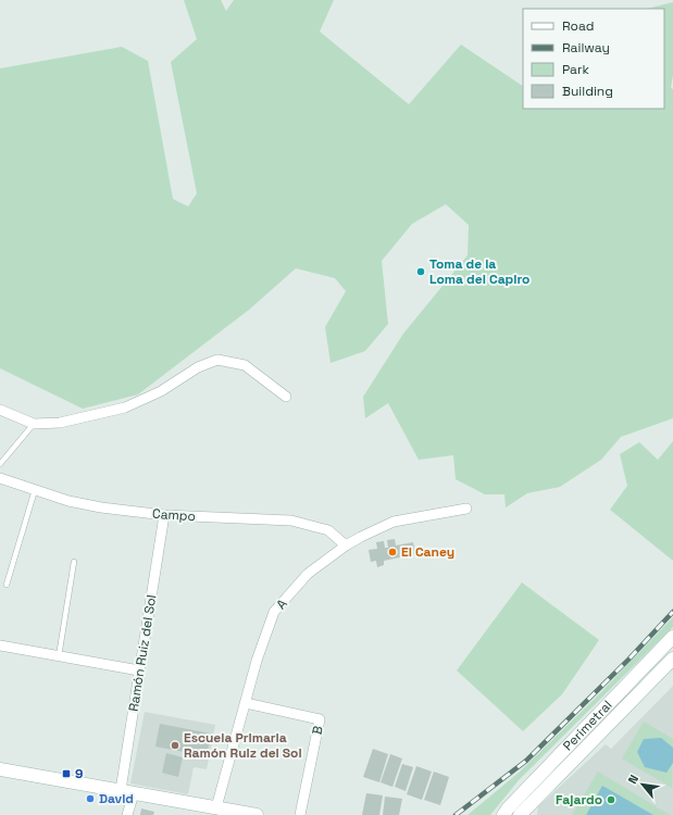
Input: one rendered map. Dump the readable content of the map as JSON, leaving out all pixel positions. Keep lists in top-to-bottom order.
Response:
{
  "streets": {
    "main road": ["Perimetral"],
    "street": [
      "Campo",
      "A",
      "Ramón Ruiz del Sol",
      "B"
    ]
  },
  "crossings": [
    ["Campo", "A"],
    ["Campo", "Ramón Ruiz del Sol"],
    ["A", "B"]
  ],
  "places": {
    "other": [
      "Toma de la Loma del Capiro",
      "El Caney",
      "Escuela Primaria Ramón Ruiz del Sol",
      "David",
      "Fajardo"
    ],
    "transit": ["9"]
  },
  "legend": [
    "Road",
    "Railway",
    "Park",
    "Building"
  ],
  "north": "top left"
}
